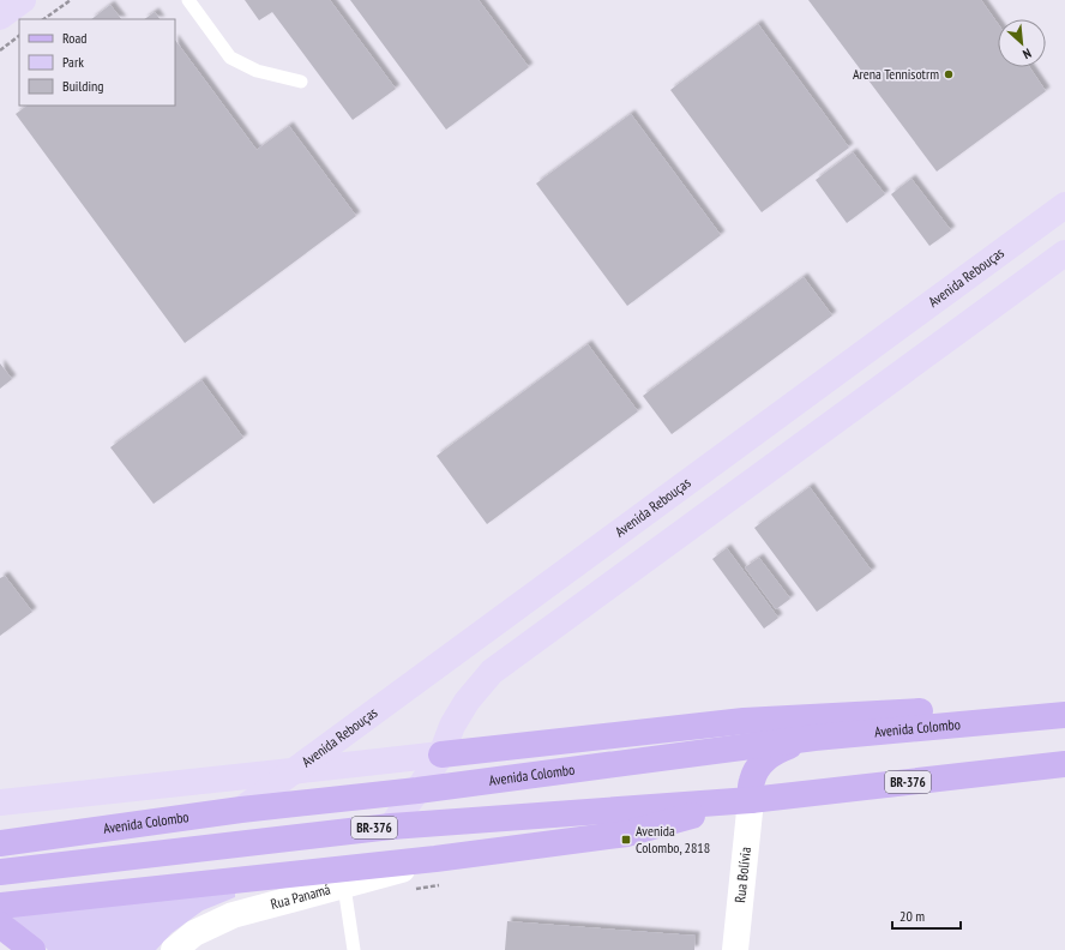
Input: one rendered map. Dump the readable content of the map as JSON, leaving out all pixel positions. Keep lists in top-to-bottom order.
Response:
{
  "streets": {
    "main road": ["Avenida Rebouças", "Avenida Colombo", "BR-376"],
    "street": ["Rua Bolívia", "Rua Panamá"]
  },
  "crossings": [
    ["Avenida Rebouças", "Avenida Colombo"],
    ["BR-376", "Rua Bolívia"]
  ],
  "places": {
    "other": ["Arena Tennisotrm"],
    "transit": ["Avenida Colombo, 2818"]
  },
  "legend": ["Road", "Park", "Building"],
  "scale_bar": "20 m",
  "north": "bottom right"
}
